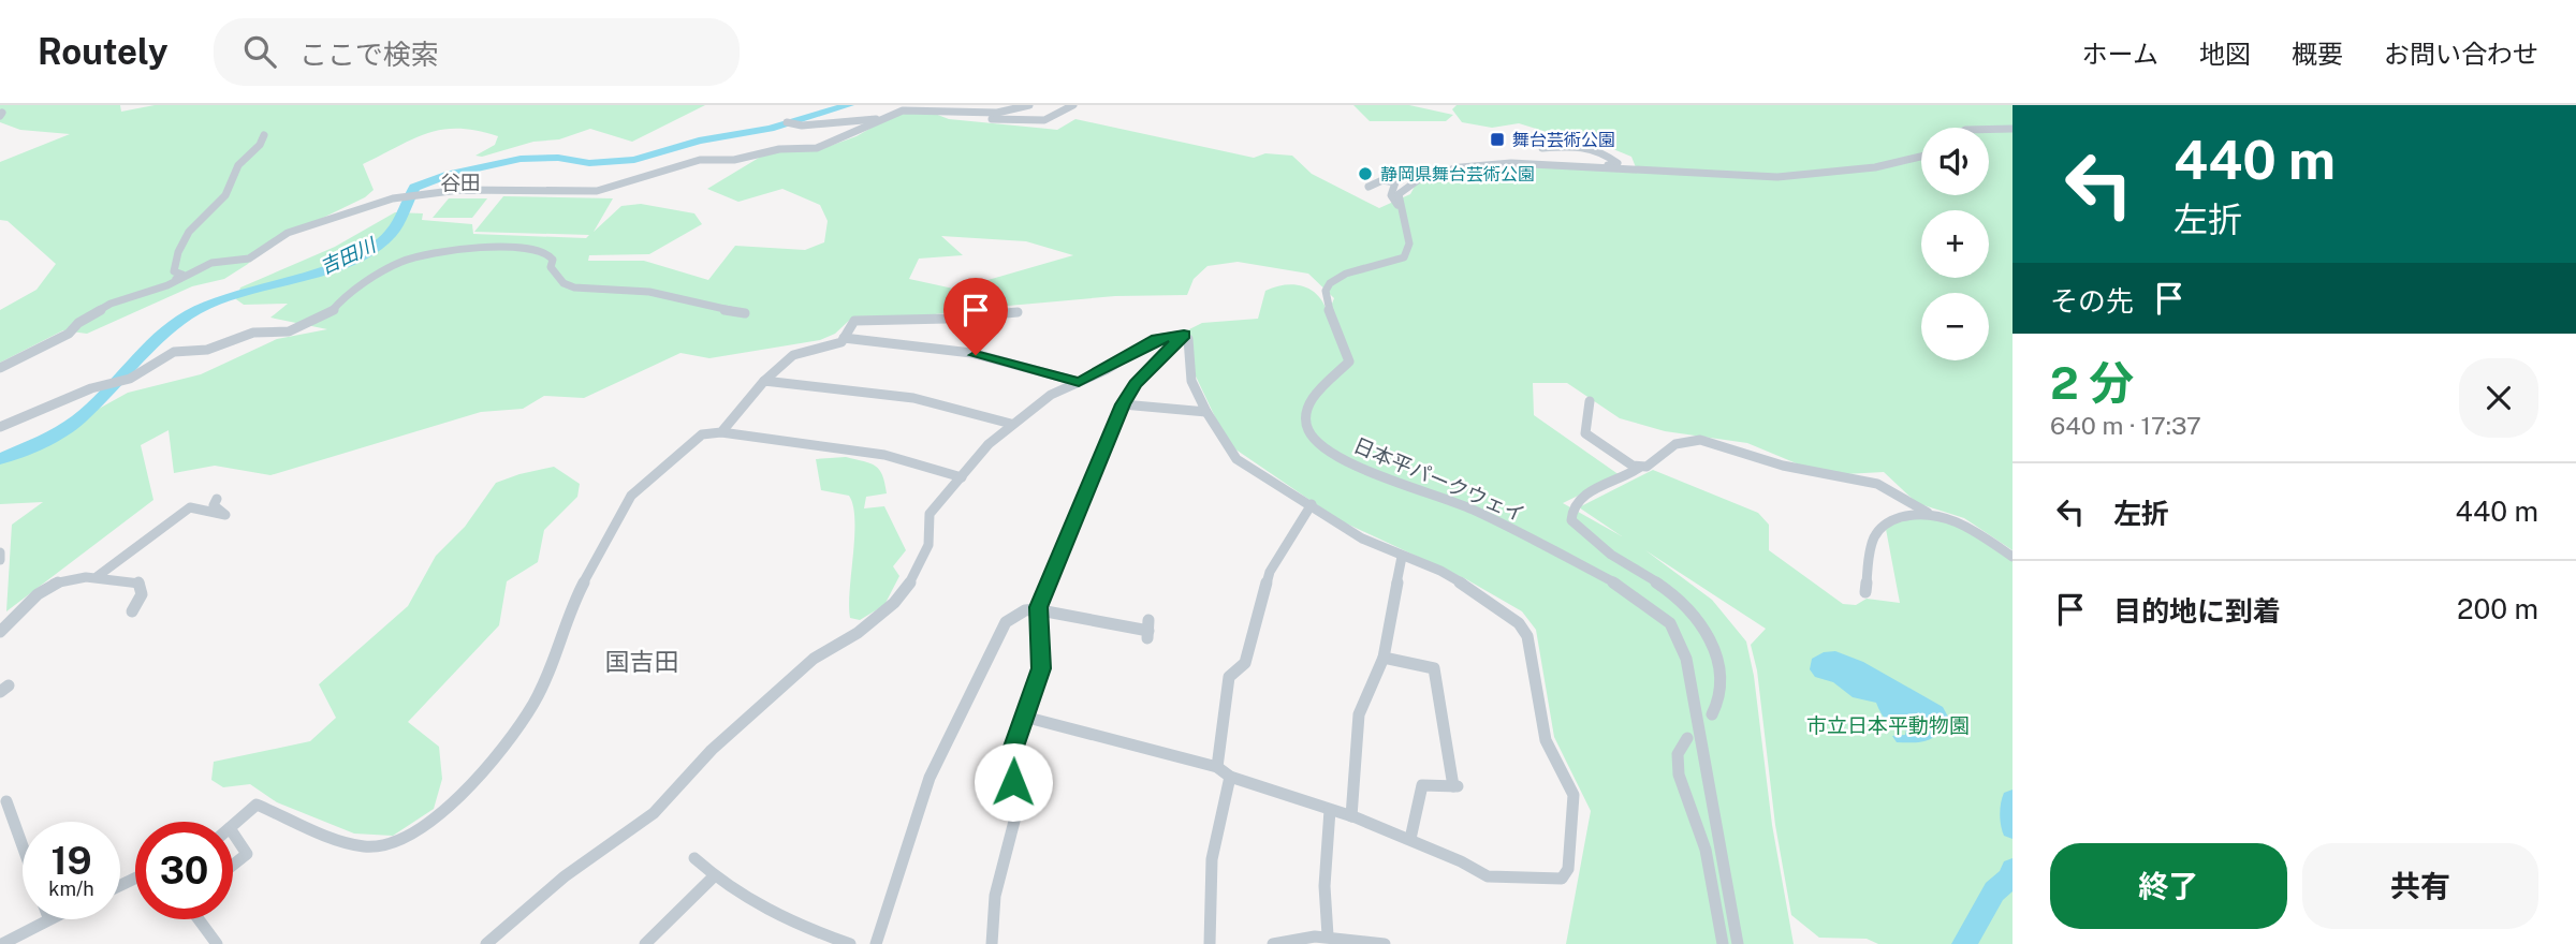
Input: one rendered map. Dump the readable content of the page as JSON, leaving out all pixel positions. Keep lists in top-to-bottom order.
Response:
{
  "streets": {
    "street": ["日本平パークウェイ"]
  },
  "districts": ["谷田", "国吉田"],
  "water": ["吉田川"],
  "parks": ["市立日本平動物園"],
  "places": {
    "transit": ["舞台芸術公園"],
    "other": ["静岡県舞台芸術公園"]
  },
  "page": {
    "header": "Routely",
    "search": "ここで検索",
    "nav": [
      "ホーム",
      "地図",
      "概要",
      "お問い合わせ"
    ],
    "turn": ["440 m", "左折"],
    "map_buttons": ["+", "−"],
    "then": "その先",
    "heading": ["2 分", "640 m · 17:37"],
    "list": [
      {
        "name": "左折",
        "value": "440 m"
      },
      {
        "name": "目的地に到着",
        "value": "200 m"
      }
    ],
    "speed": "19 km/h",
    "limit": "30",
    "buttons": ["終了", "共有"]
  }
}
